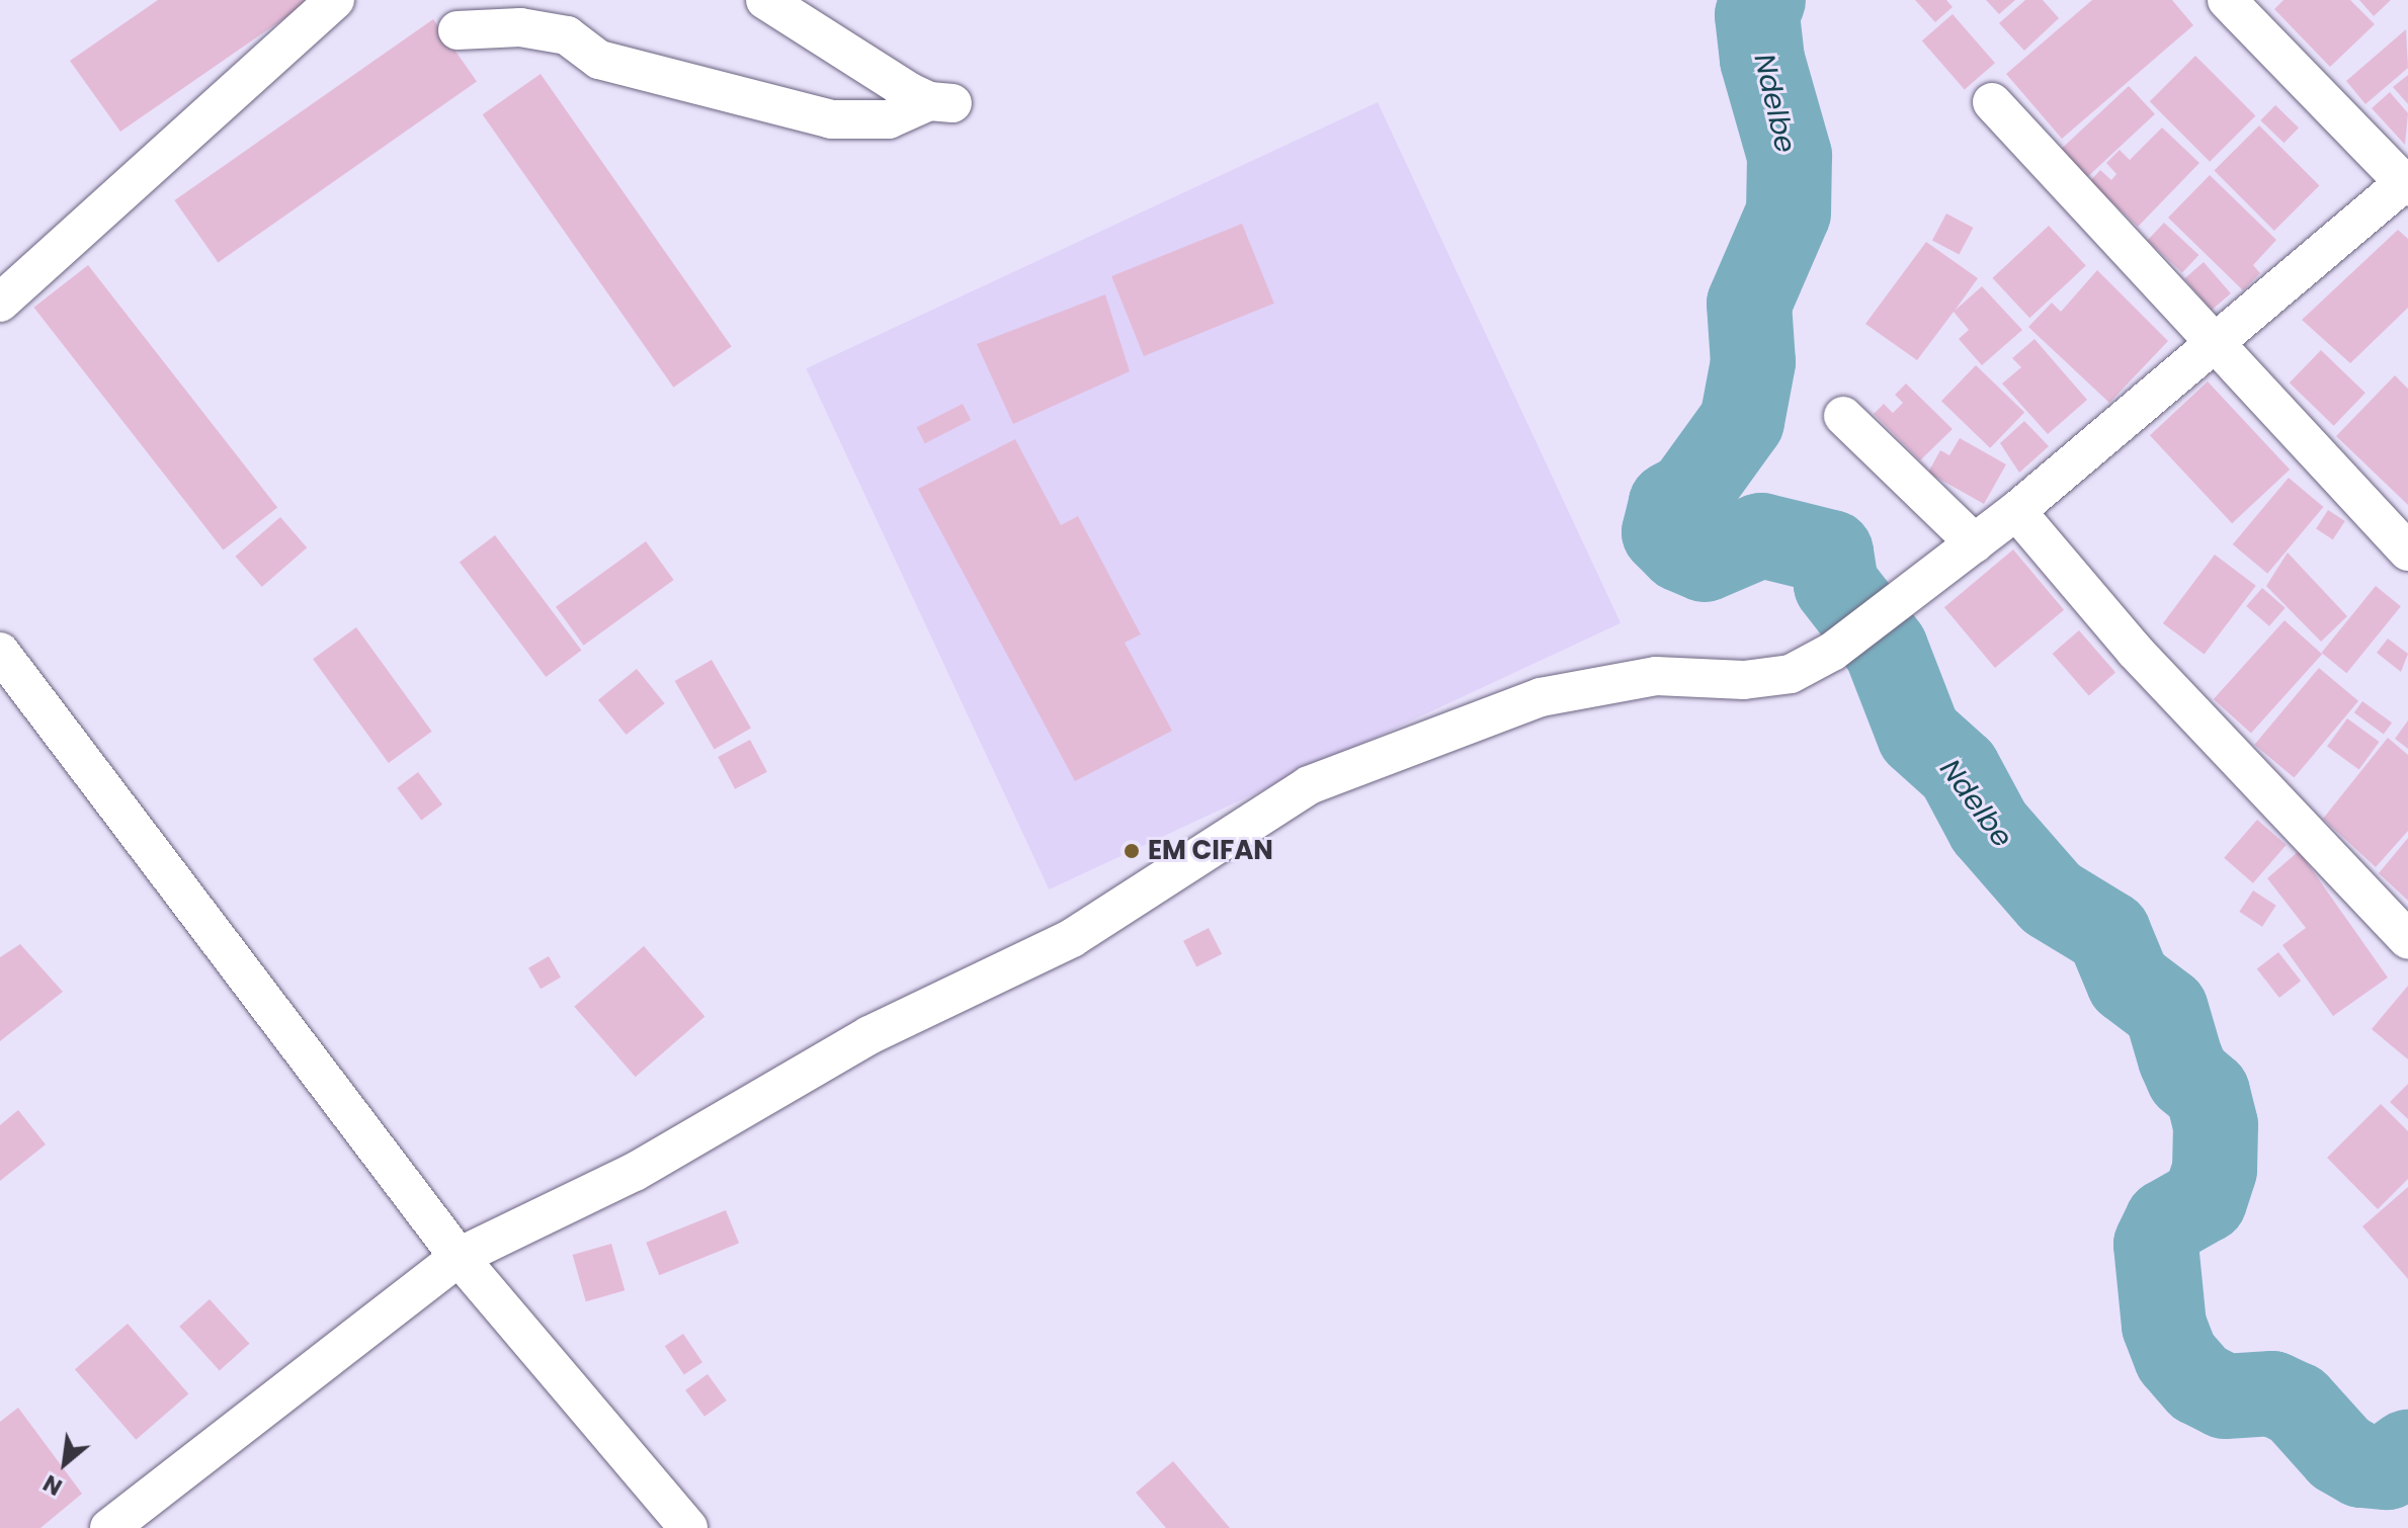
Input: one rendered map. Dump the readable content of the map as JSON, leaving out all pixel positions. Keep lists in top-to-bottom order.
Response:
{
  "water": ["Ndelbe"],
  "places": ["EM CIFAN"],
  "north": "bottom left"
}
